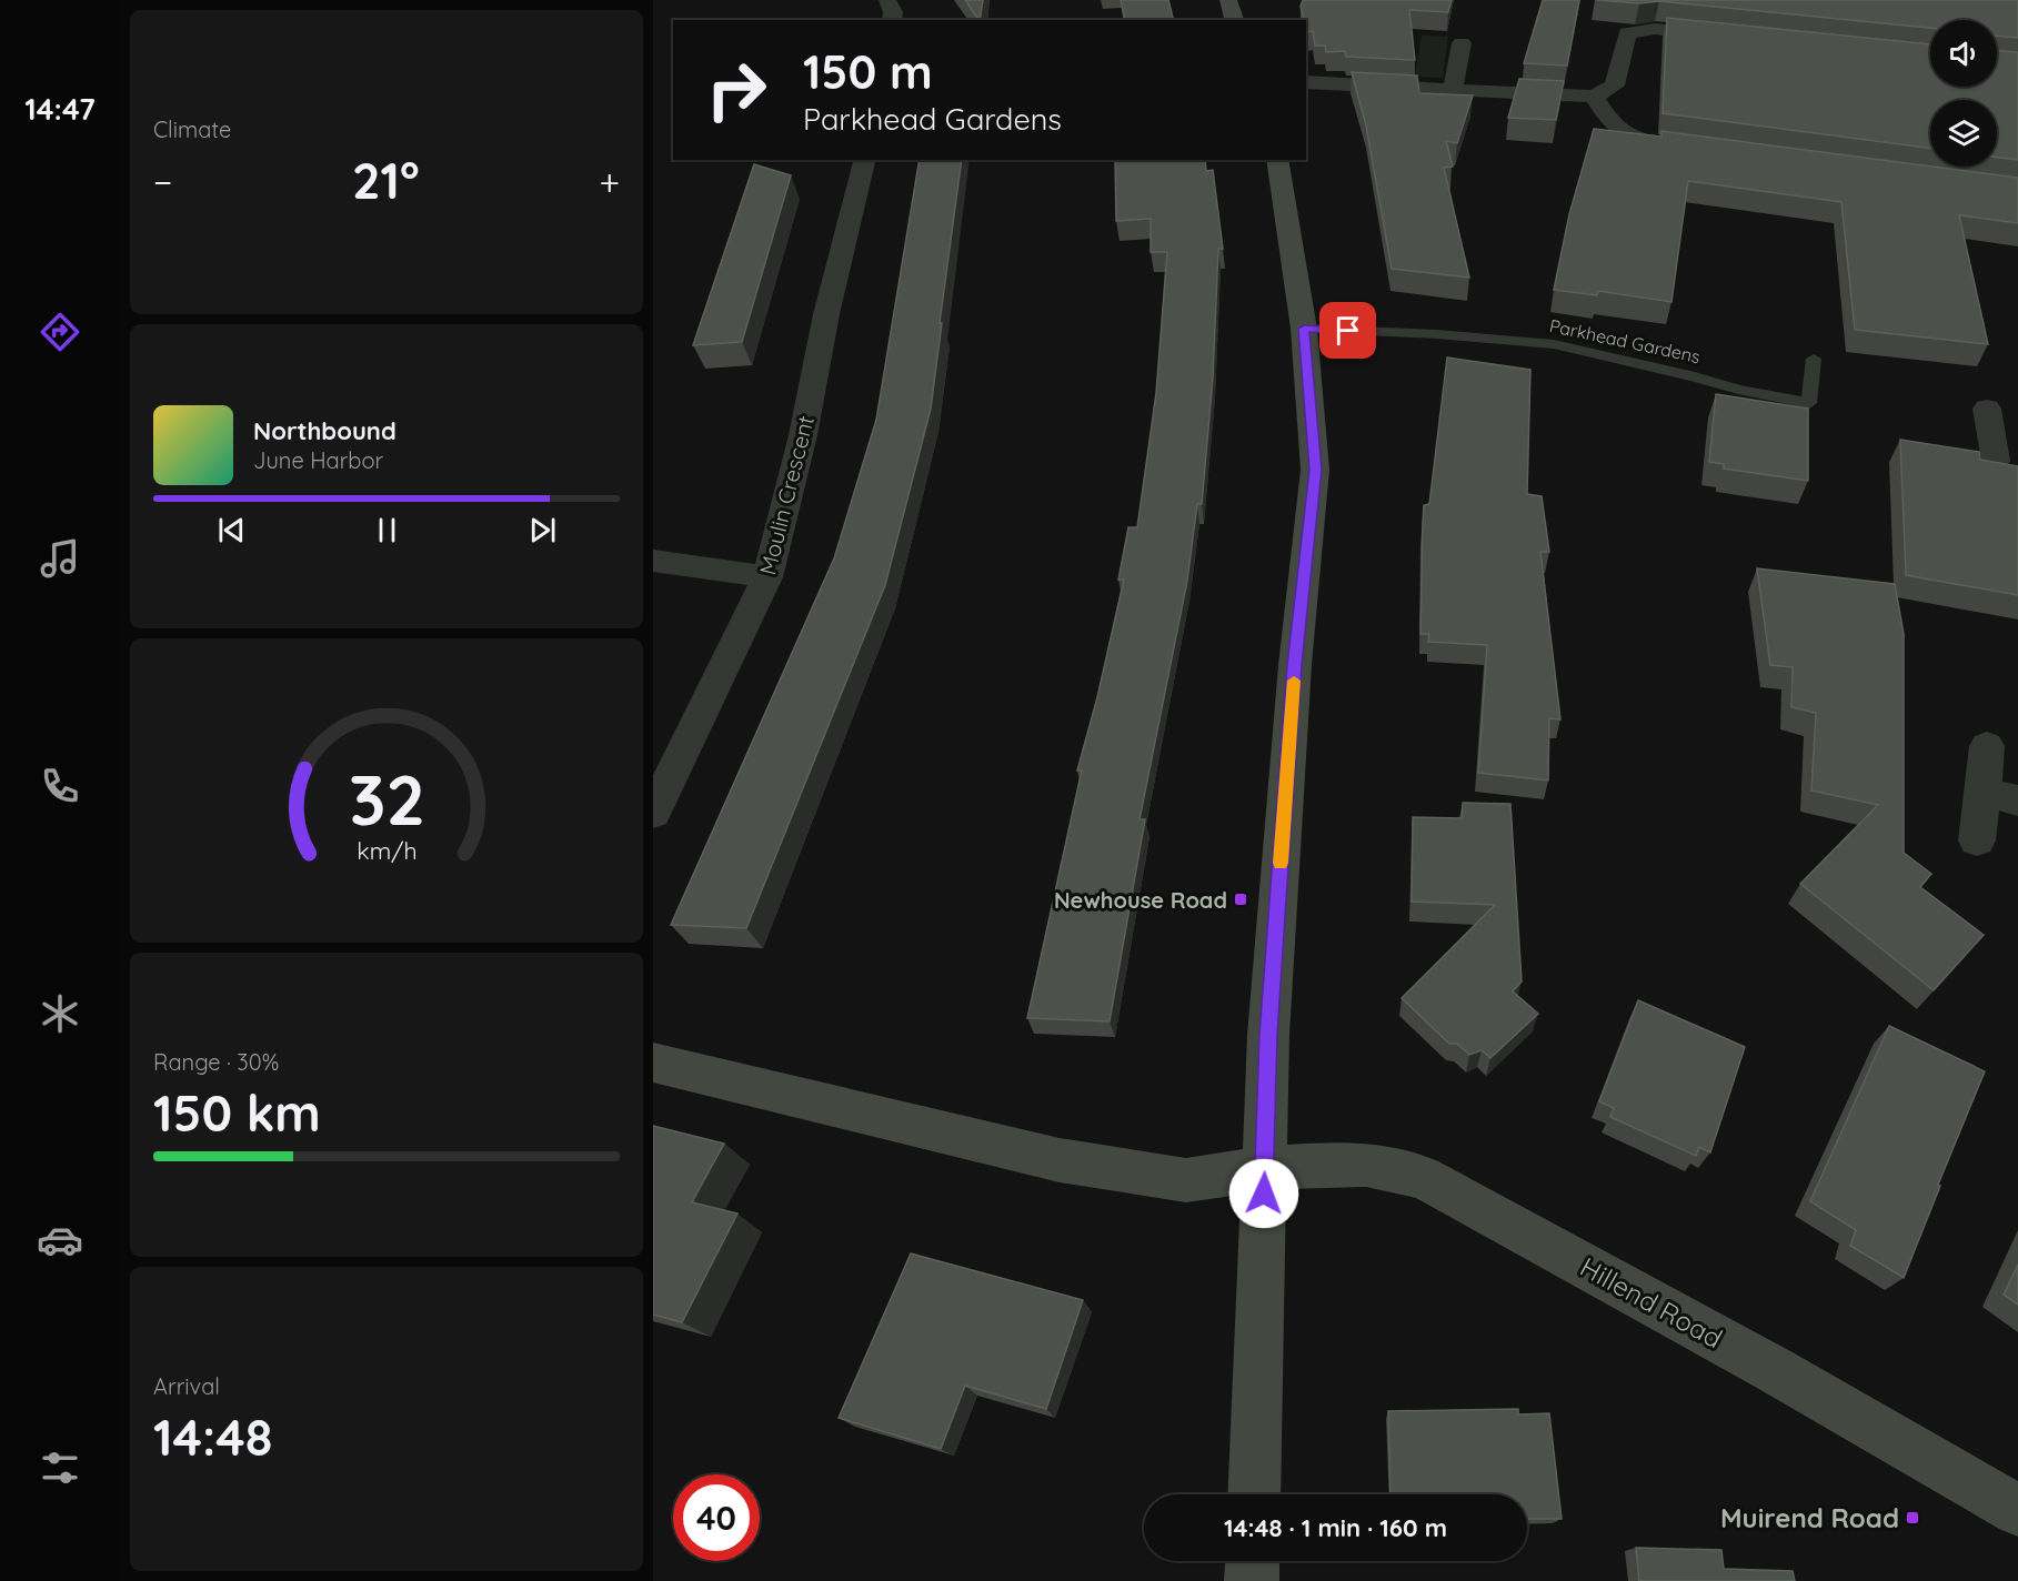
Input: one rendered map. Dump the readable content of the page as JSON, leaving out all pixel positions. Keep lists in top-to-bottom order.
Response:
{
  "streets": {
    "street": ["Moulin Crescent", "Hillend Road"],
    "lane": ["Parkhead Gardens"]
  },
  "places": {
    "transit": ["Newhouse Road", "Muirend Road"]
  },
  "page": {
    "tabs": "14:47",
    "tile": [
      "Climate",
      ["Range · 30%", "150 km"],
      ["Arrival", "14:48"]
    ],
    "turn": ["150 m", "Parkhead Gardens"],
    "heat": ["−", "21°", "+"],
    "song": ["Northbound", "June Harbor"],
    "limit": "40",
    "trip": "14:48 · 1 min · 160 m",
    "gauge": ["32", "km/h"]
  }
}
